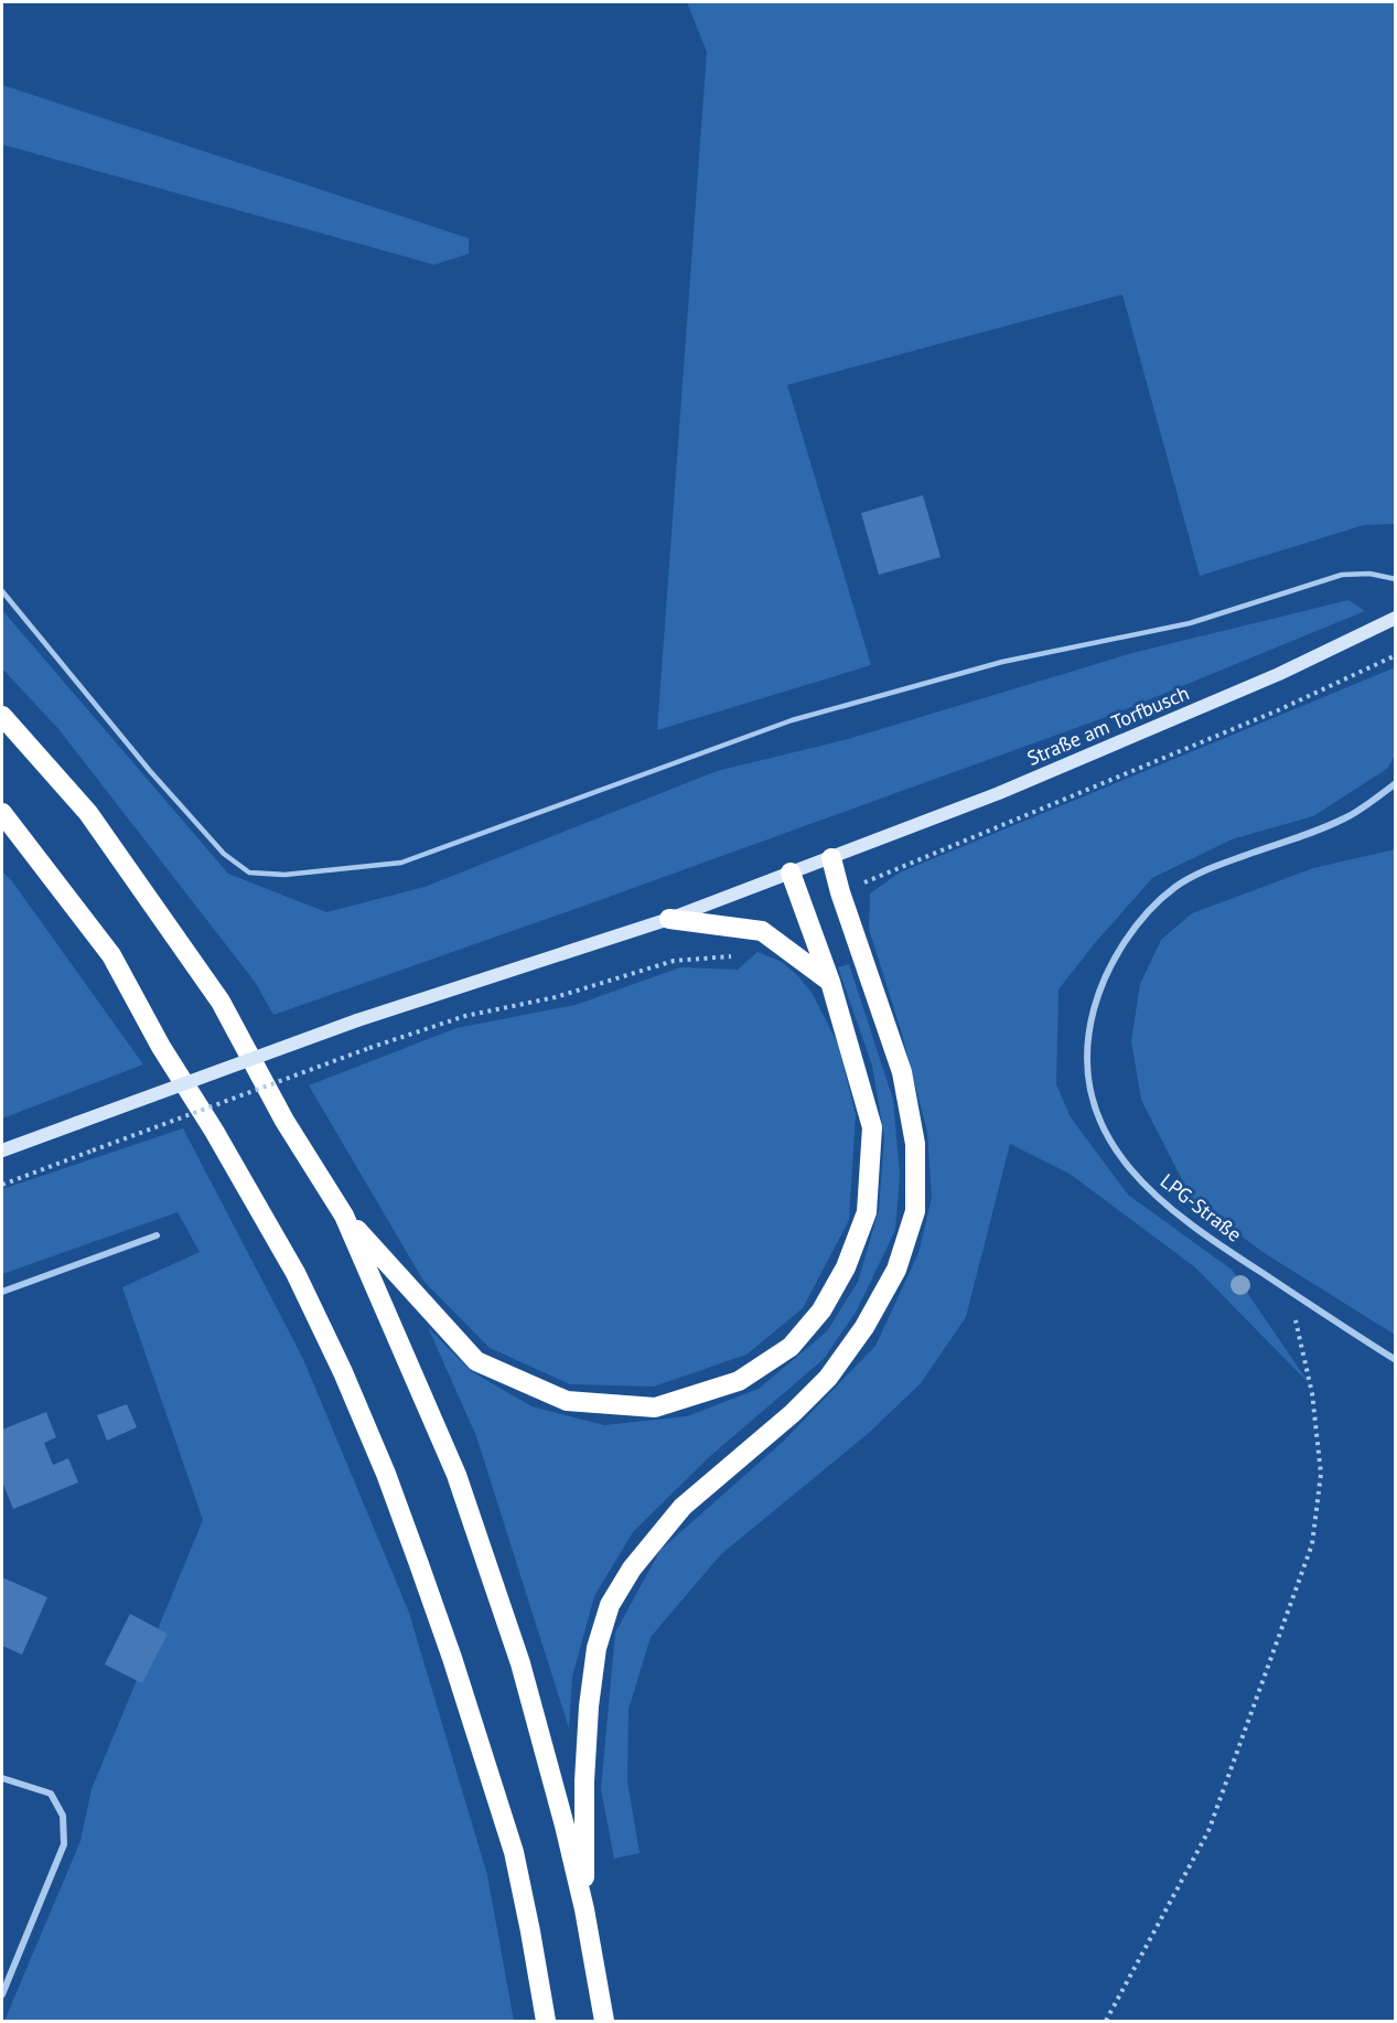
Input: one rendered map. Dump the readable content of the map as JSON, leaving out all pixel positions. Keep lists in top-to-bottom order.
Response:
{
  "streets": {
    "street": ["Straße am Torfbusch", "LPG-Straße"]
  }
}
